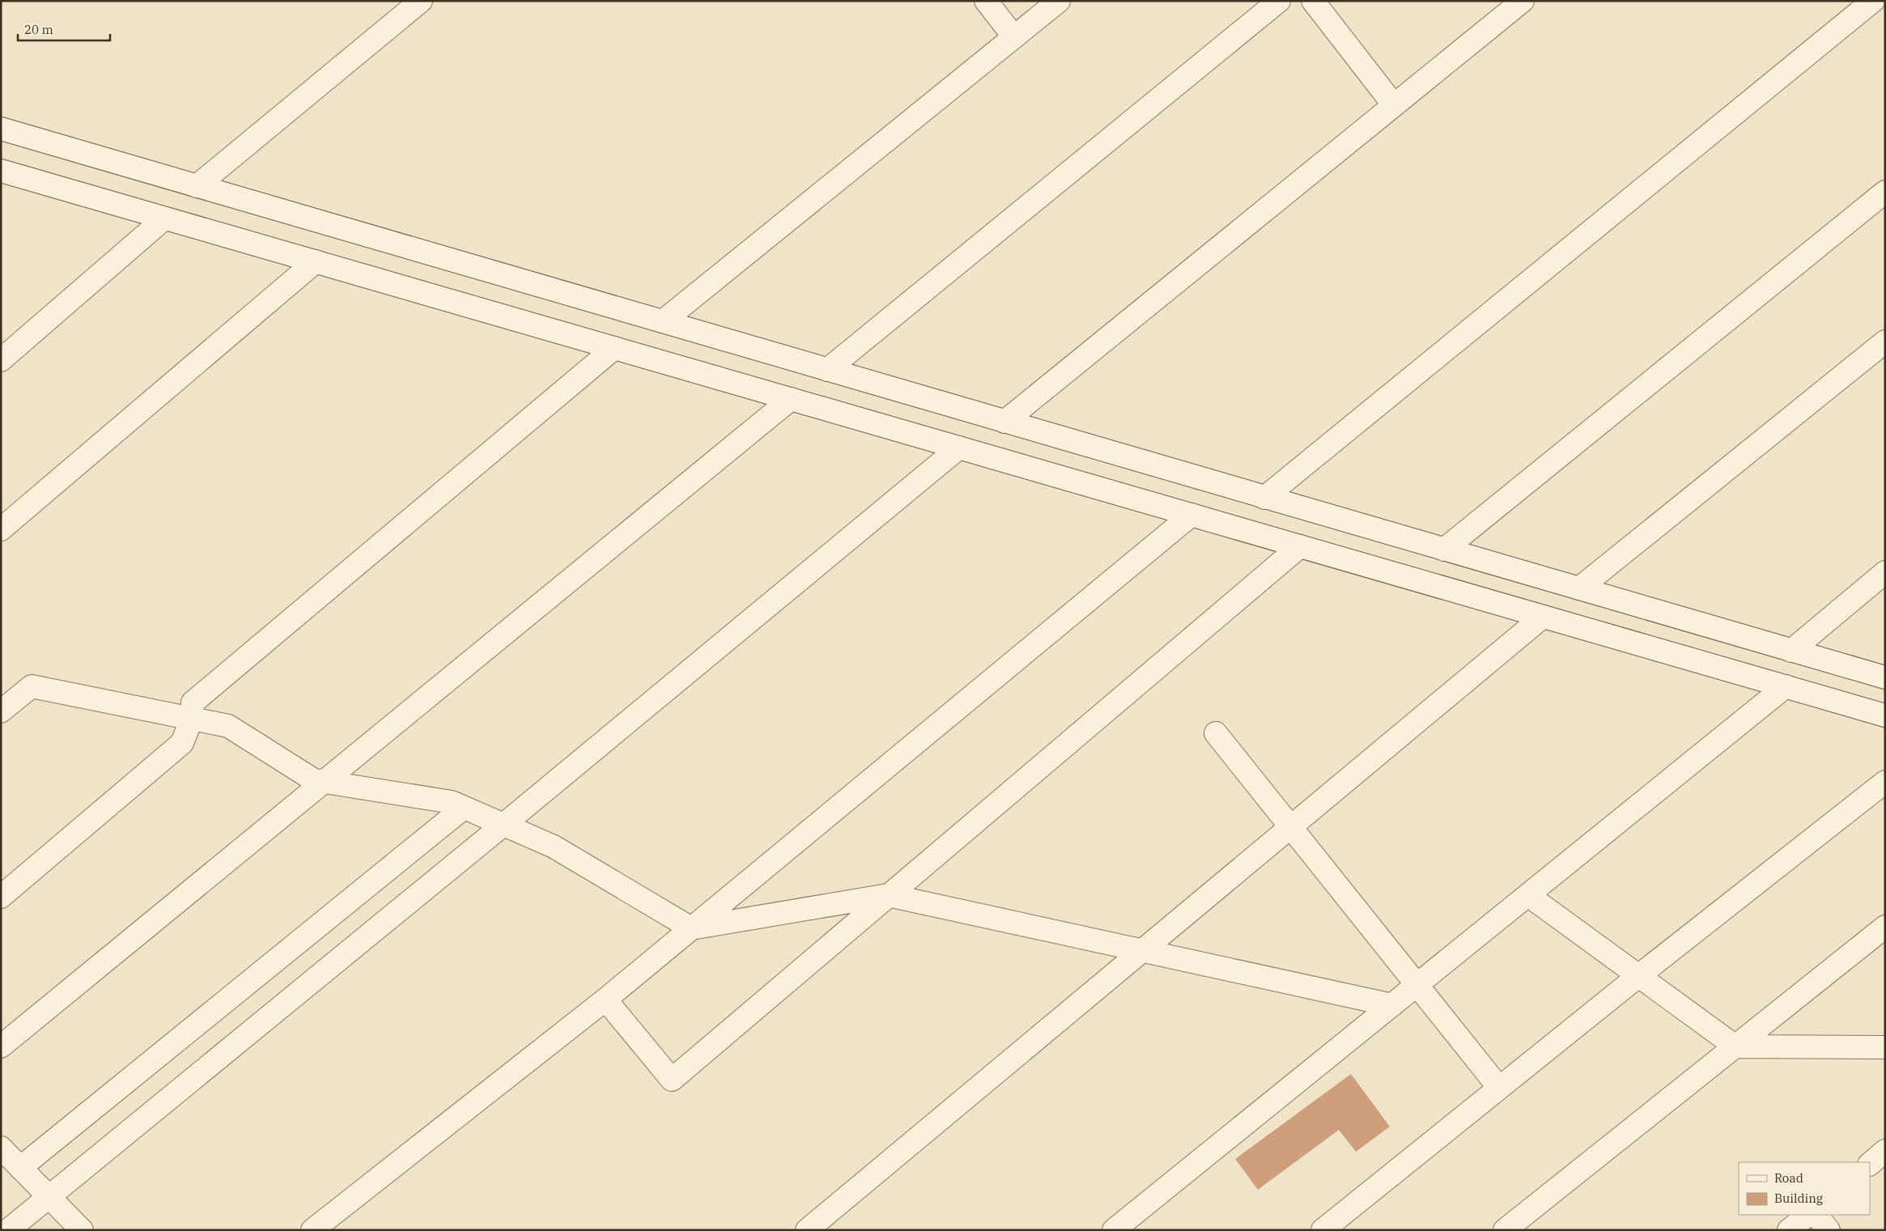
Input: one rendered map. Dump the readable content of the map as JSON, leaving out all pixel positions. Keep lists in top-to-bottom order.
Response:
{
  "legend": ["Road", "Building"],
  "scale_bar": "20 m"
}
